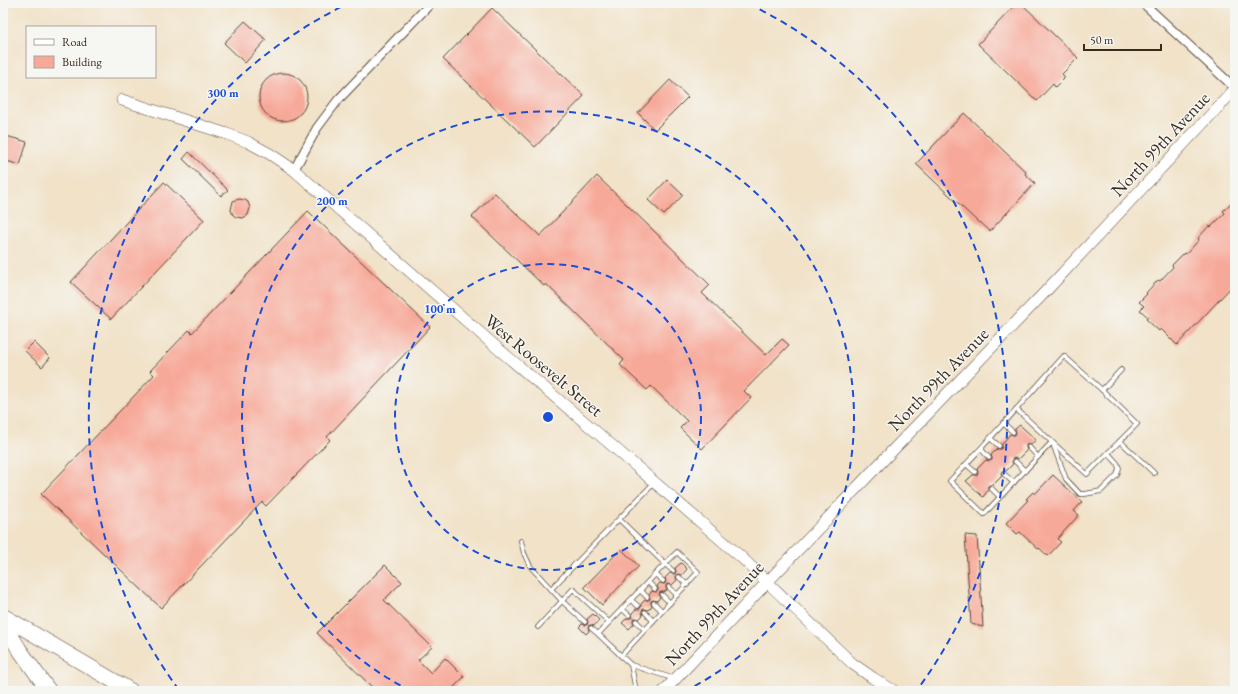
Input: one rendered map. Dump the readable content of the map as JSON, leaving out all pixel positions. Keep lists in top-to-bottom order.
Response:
{
  "streets": {
    "street": ["North 99th Avenue", "West Roosevelt Street"]
  },
  "crossings": [
    ["North 99th Avenue", "West Roosevelt Street"]
  ],
  "legend": ["Road", "Building"],
  "scale_bar": "50 m",
  "rings": ["300 m", "200 m", "100 m"]
}
